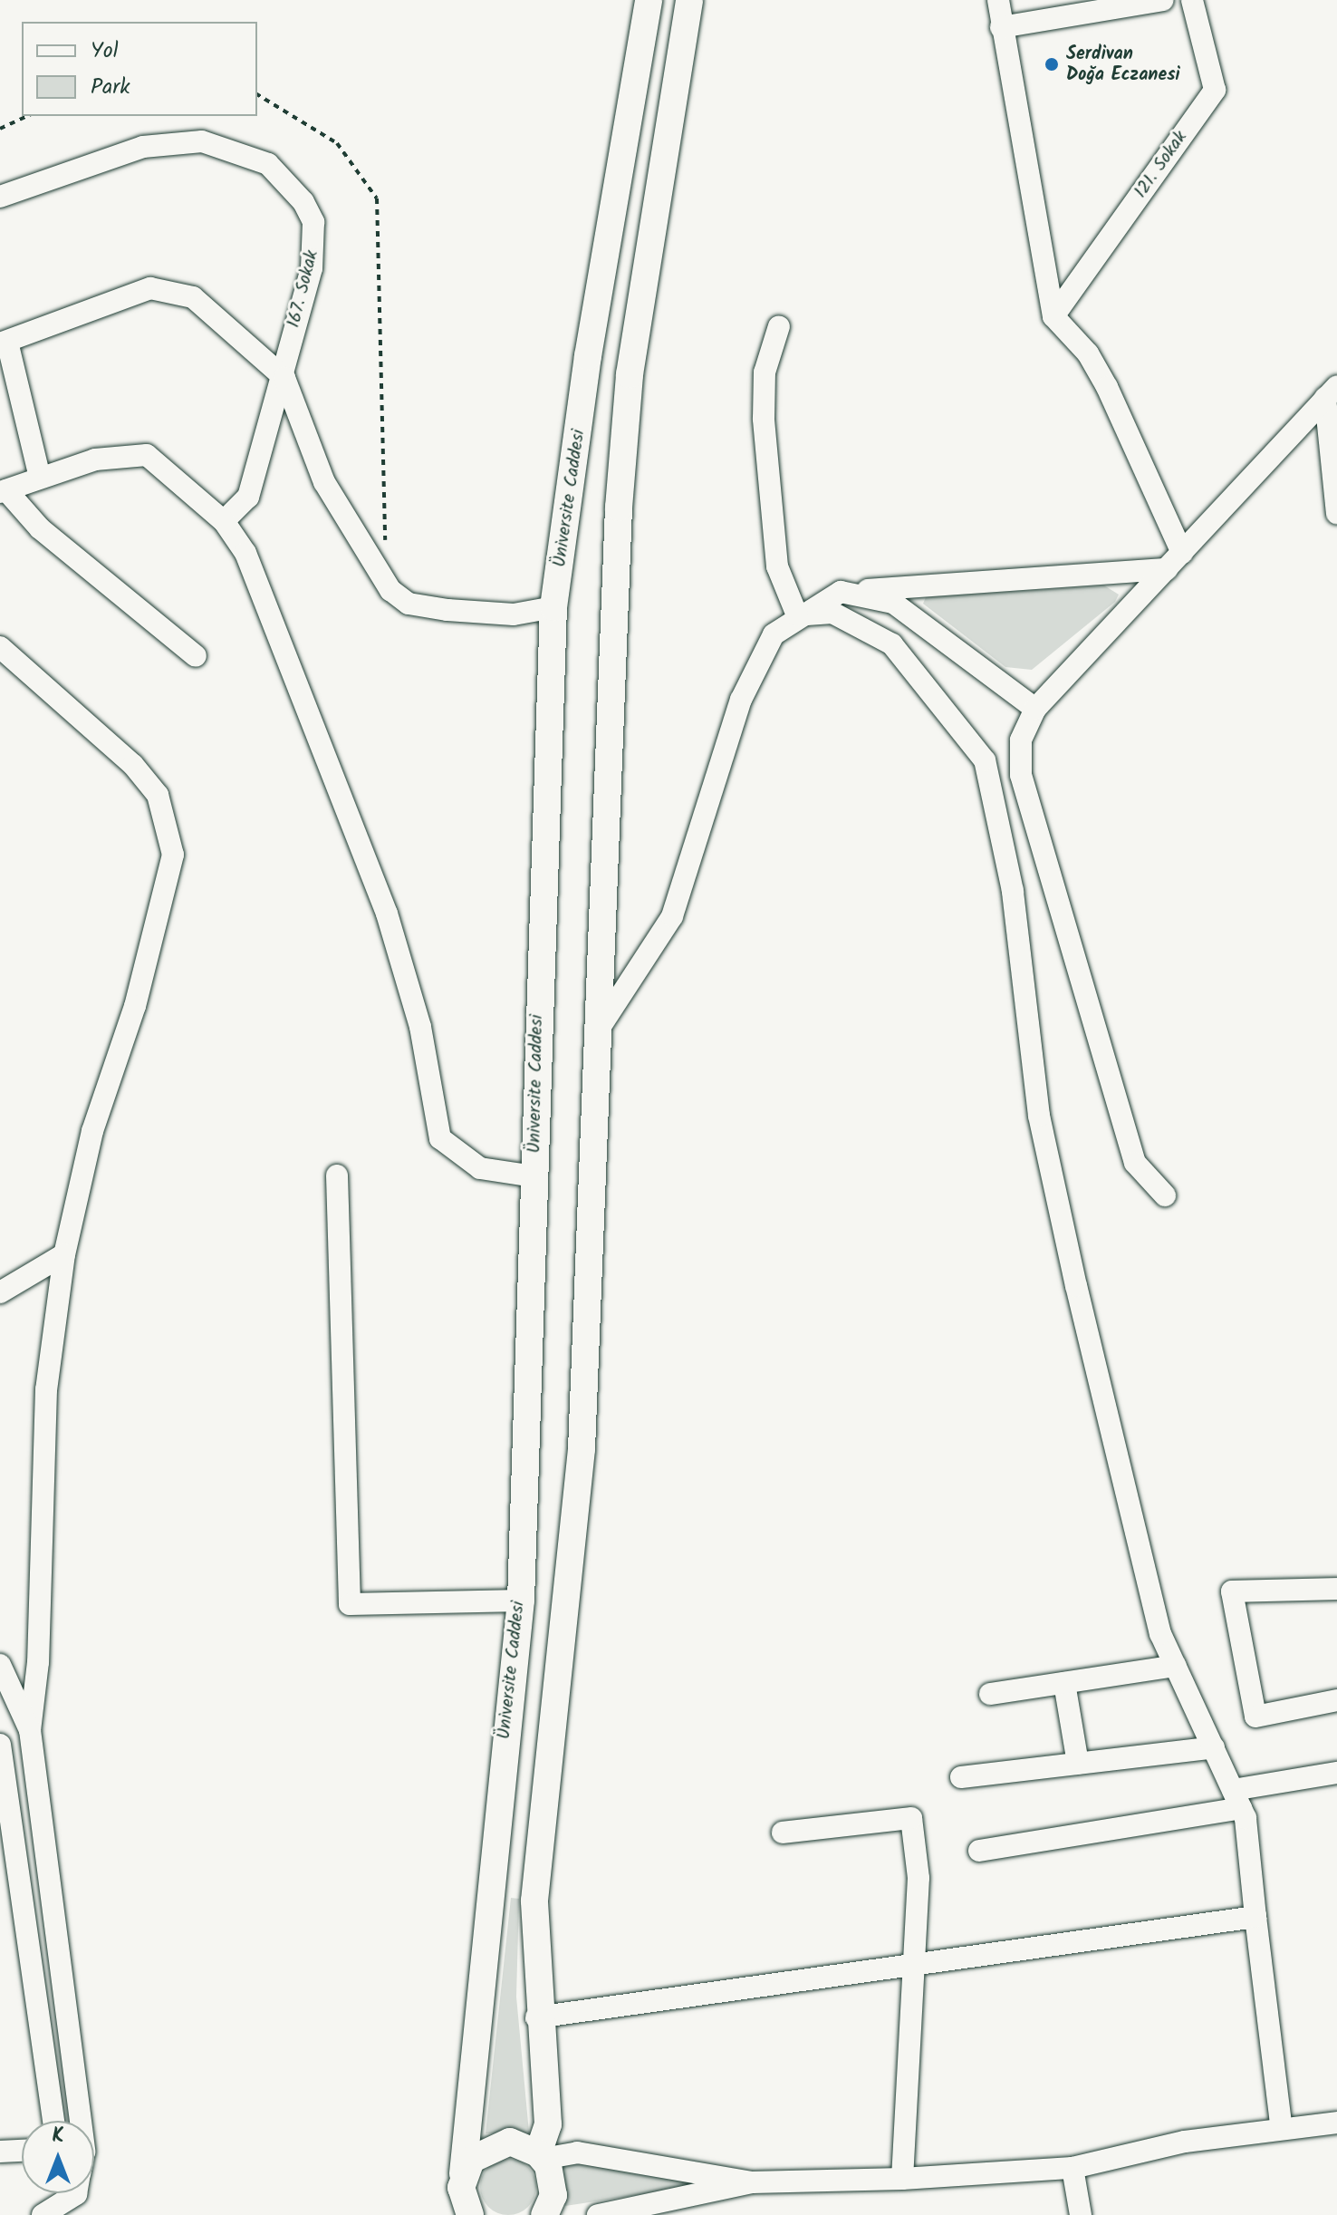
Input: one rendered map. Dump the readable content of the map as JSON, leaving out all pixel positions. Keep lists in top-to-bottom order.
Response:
{
  "streets": {
    "main road": ["Üniversite Caddesi"],
    "street": ["121. Sokak", "167. Sokak"]
  },
  "places": ["Serdivan Doğa Eczanesi"],
  "legend": ["Yol", "Park"],
  "north": "top"
}
